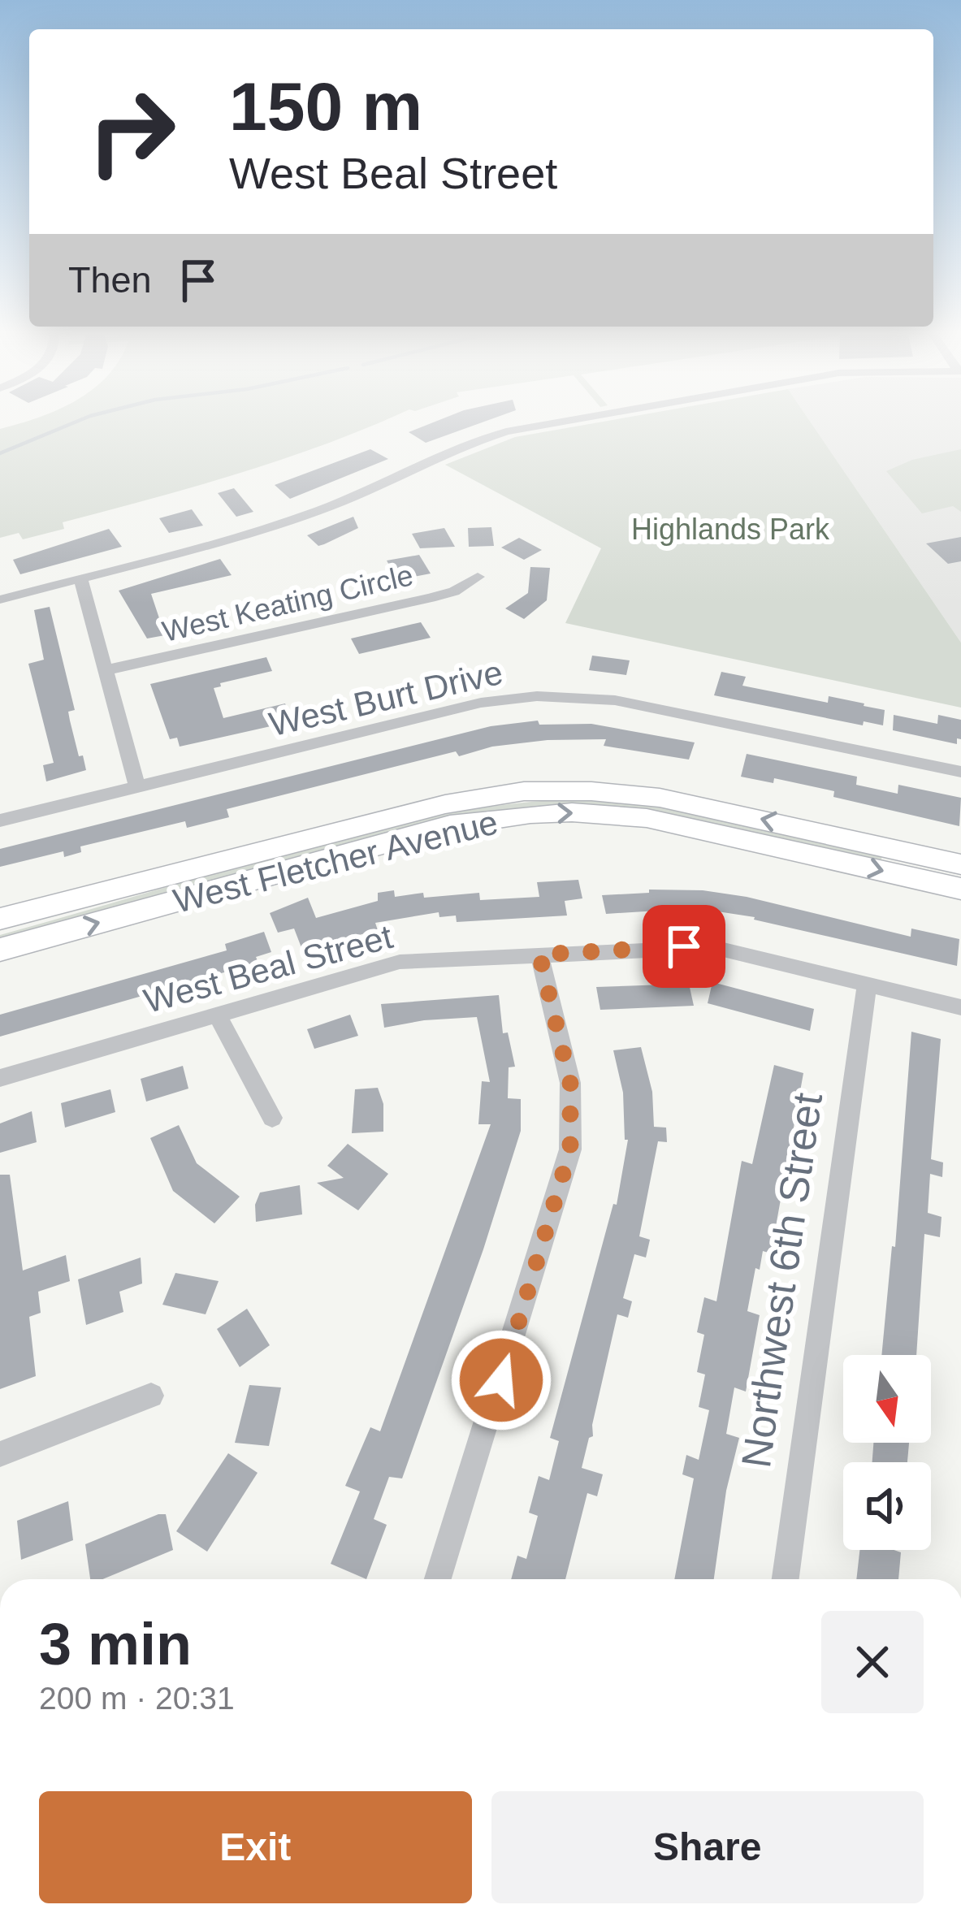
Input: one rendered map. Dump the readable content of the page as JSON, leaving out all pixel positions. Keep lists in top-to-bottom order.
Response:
{
  "streets": {
    "main road": ["West Fletcher Avenue"],
    "street": [
      "West Keating Circle",
      "West Burt Drive",
      "West Beal Street",
      "Northwest 6th Street"
    ]
  },
  "crossings": [
    ["West Beal Street", "Northwest 6th Street"]
  ],
  "parks": ["Highlands Park"],
  "north": "bottom",
  "page": {
    "turn": ["150 m", "West Beal Street"],
    "then": "Then",
    "heading": ["3 min", "200 m · 20:31"],
    "buttons": ["Exit", "Share"]
  }
}
